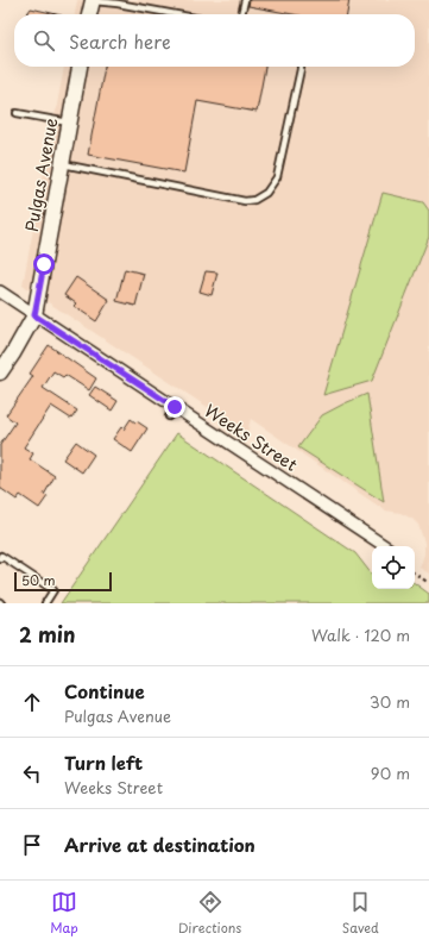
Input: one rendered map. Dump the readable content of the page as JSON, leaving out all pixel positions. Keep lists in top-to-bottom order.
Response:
{
  "streets": {
    "street": ["Pulgas Avenue", "Weeks Street"]
  },
  "crossings": [
    ["Pulgas Avenue", "Weeks Street"]
  ],
  "scale_bar": "50 m",
  "page": {
    "search": "Search here",
    "scale": "50 m",
    "heading": ["2 min", "Walk · 120 m"],
    "list": [
      ["Continue", "Pulgas Avenue", "30 m"],
      ["Turn left", "Weeks Street", "90 m"],
      "Arrive at destination"
    ],
    "nav": ["Map", "Directions", "Saved"]
  }
}
